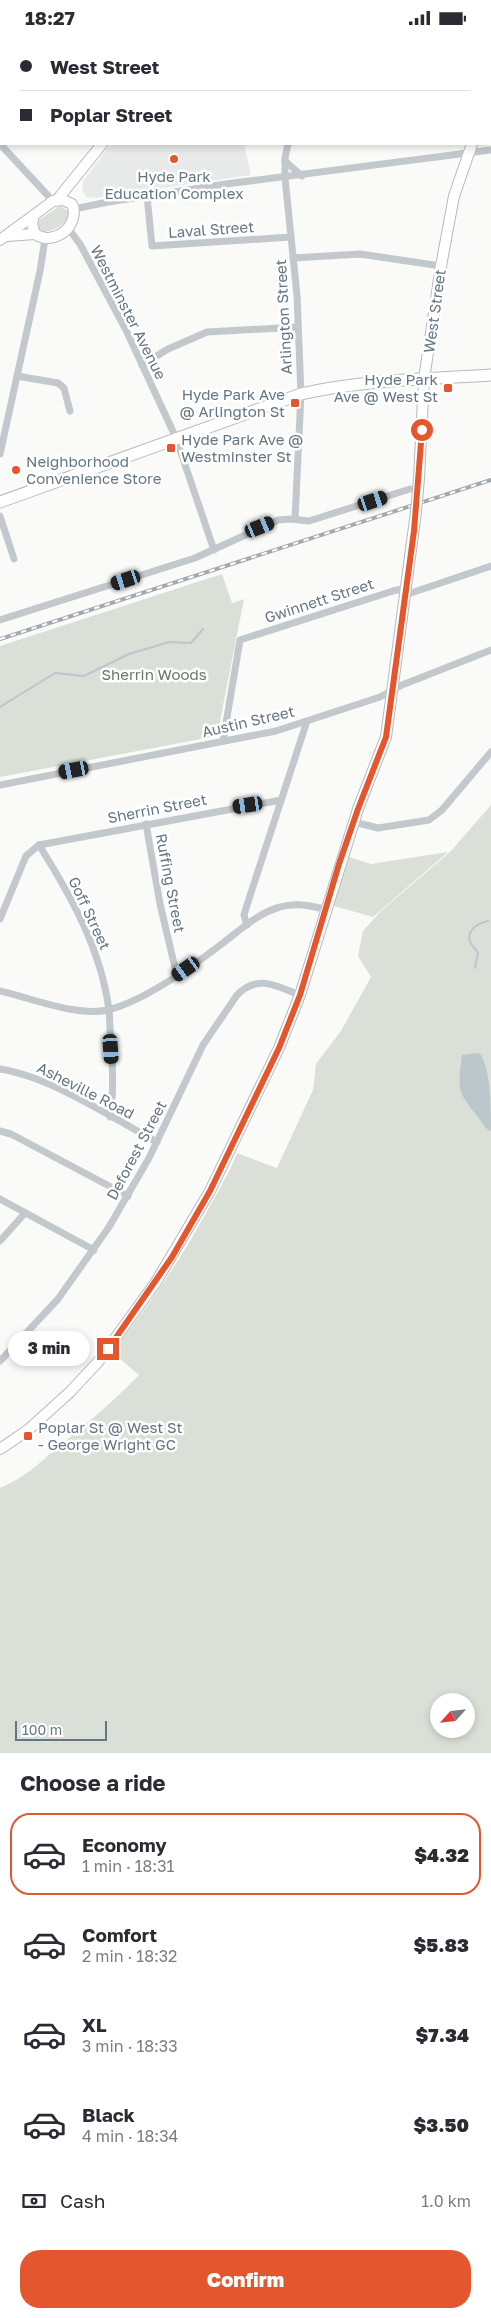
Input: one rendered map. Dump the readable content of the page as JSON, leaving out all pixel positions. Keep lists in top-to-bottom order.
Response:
{
  "streets": {
    "street": [
      "Laval Street",
      "West Street",
      "Westminster Avenue",
      "Arlington Street",
      "Gwinnett Street",
      "Austin Street",
      "Sherrin Street",
      "Ruffing Street",
      "Goff Street",
      "Asheville Road",
      "Deforest Street"
    ]
  },
  "crossings": [
    ["Laval Street", "Arlington Street"],
    ["West Street", "Gwinnett Street"],
    ["West Street", "Austin Street"],
    ["West Street", "Deforest Street"],
    ["Gwinnett Street", "Austin Street"],
    ["Sherrin Street", "Ruffing Street"],
    ["Sherrin Street", "Goff Street"],
    ["Goff Street", "Asheville Road"],
    ["Asheville Road", "Deforest Street"]
  ],
  "parks": ["Sherrin Woods"],
  "places": {
    "other": ["Hyde Park Education Complex", "Neighborhood Convenience Store"],
    "transit": [
      "Hyde Park Ave @ West St",
      "Hyde Park Ave @ Arlington St",
      "Hyde Park Ave @ Westminster St",
      "Poplar St @ West St - George Wright GC"
    ]
  },
  "scale_bar": "100 m",
  "north": "bottom left",
  "page": {
    "status": "18:27",
    "banner": ["West Street", "Poplar Street"],
    "bubble": "3 min",
    "scale": "100 m",
    "heading": "Choose a ride",
    "list": [
      {
        "name": "Economy",
        "note": "1 min · 18:31",
        "value": "$4.32"
      },
      {
        "name": "Comfort",
        "note": "2 min · 18:32",
        "value": "$5.83"
      },
      {
        "name": "XL",
        "note": "3 min · 18:33",
        "value": "$7.34"
      },
      {
        "name": "Black",
        "note": "4 min · 18:34",
        "value": "$3.50"
      }
    ],
    "pay": ["Cash", "1.0 km"],
    "buttons": "Confirm"
  }
}
